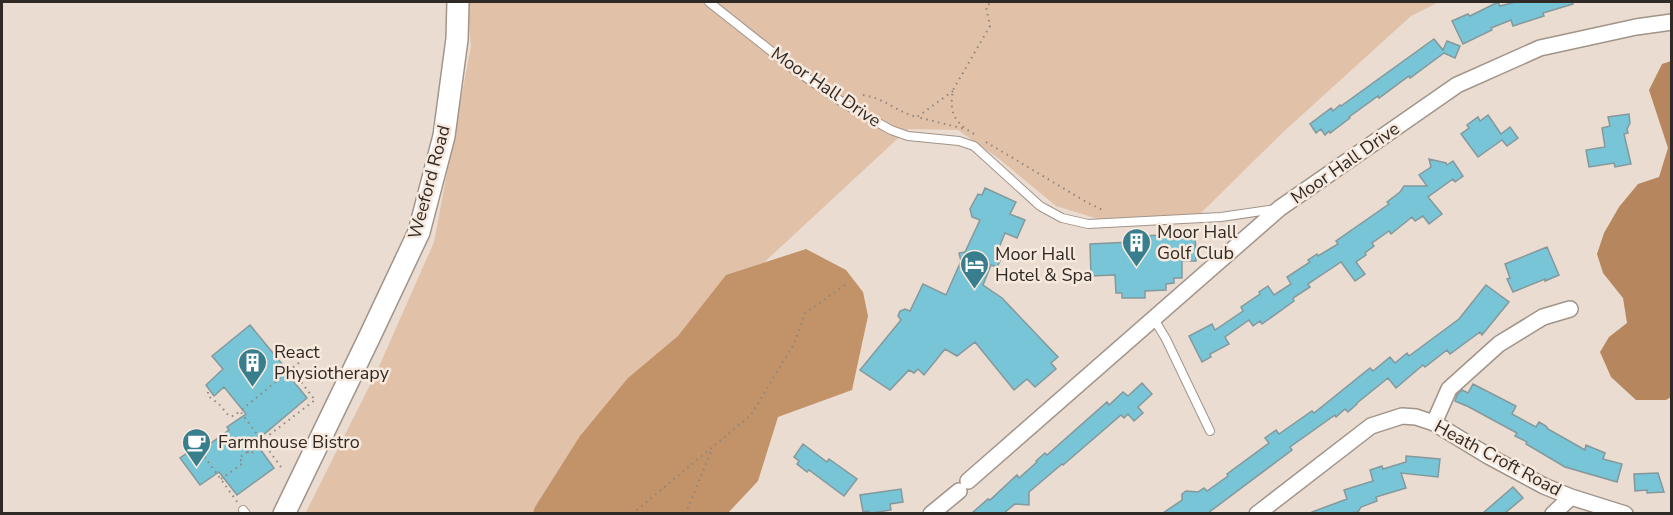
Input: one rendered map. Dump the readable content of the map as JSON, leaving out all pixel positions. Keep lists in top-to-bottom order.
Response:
{
  "streets": {
    "street": ["Moor Hall Drive", "Weeford Road", "Heath Croft Road"]
  },
  "places": {
    "building": ["Moor Hall Golf Club", "React Physiotherapy"],
    "hotel": ["Moor Hall Hotel & Spa"],
    "cafe": ["Farmhouse Bistro"]
  }
}
